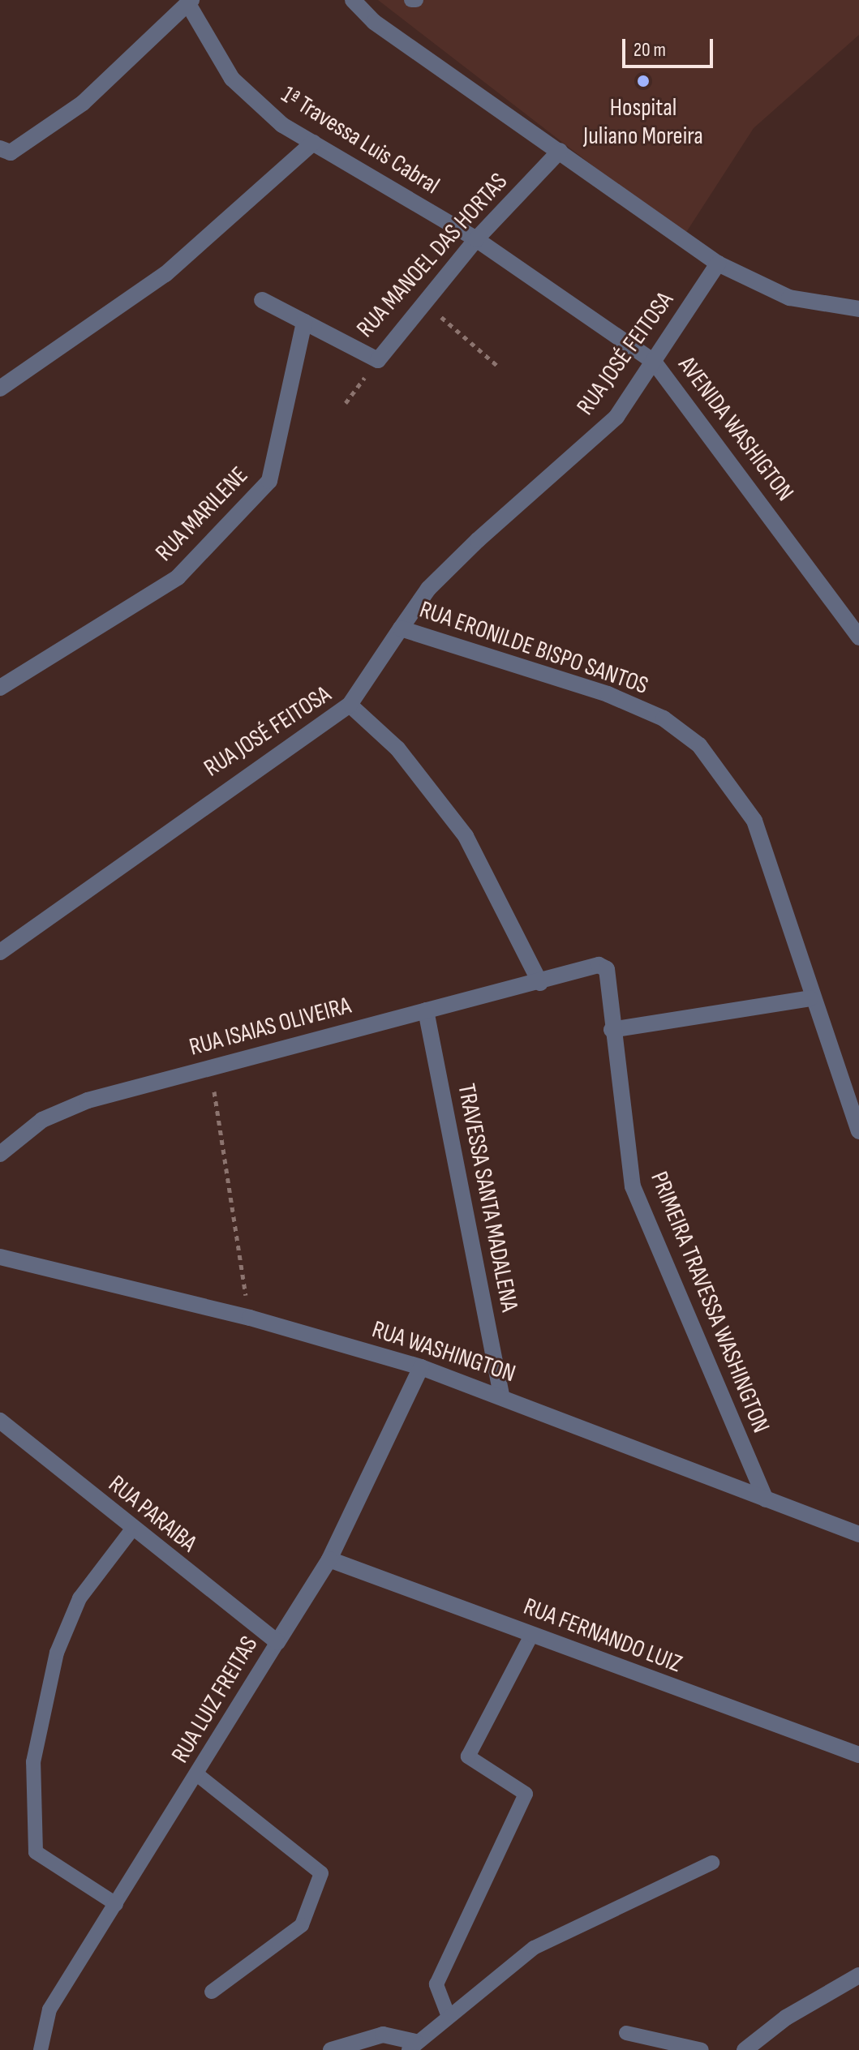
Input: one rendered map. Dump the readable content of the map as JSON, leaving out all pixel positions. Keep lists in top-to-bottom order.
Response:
{
  "streets": {
    "street": [
      "1ª Travessa Luis Cabral",
      "RUA MANOEL DAS HORTAS",
      "RUA JOSÉ FEITOSA",
      "AVENIDA WASHIGTON",
      "RUA MARILENE",
      "RUA ERONILDE BISPO SANTOS",
      "RUA ISAIAS OLIVEIRA",
      "TRAVESSA SANTA MADALENA",
      "PRIMEIRA TRAVESSA WASHINGTON",
      "RUA WASHINGTON",
      "RUA PARAIBA",
      "RUA FERNANDO LUIZ",
      "RUA LUIZ FREITAS"
    ]
  },
  "crossings": [
    ["1ª Travessa Luis Cabral", "RUA MANOEL DAS HORTAS"],
    ["1ª Travessa Luis Cabral", "AVENIDA WASHIGTON"],
    ["RUA MANOEL DAS HORTAS", "AVENIDA WASHIGTON"],
    ["RUA MANOEL DAS HORTAS", "RUA MARILENE"],
    ["RUA JOSÉ FEITOSA", "AVENIDA WASHIGTON"],
    ["RUA JOSÉ FEITOSA", "RUA ERONILDE BISPO SANTOS"],
    ["RUA JOSÉ FEITOSA", "RUA ISAIAS OLIVEIRA"],
    ["RUA ISAIAS OLIVEIRA", "TRAVESSA SANTA MADALENA"],
    ["RUA ISAIAS OLIVEIRA", "PRIMEIRA TRAVESSA WASHINGTON"],
    ["TRAVESSA SANTA MADALENA", "RUA WASHINGTON"],
    ["PRIMEIRA TRAVESSA WASHINGTON", "RUA WASHINGTON"],
    ["RUA WASHINGTON", "RUA LUIZ FREITAS"],
    ["RUA PARAIBA", "RUA LUIZ FREITAS"],
    ["RUA FERNANDO LUIZ", "RUA LUIZ FREITAS"]
  ],
  "places": ["Hospital Juliano Moreira"],
  "scale_bar": "20 m"
}
